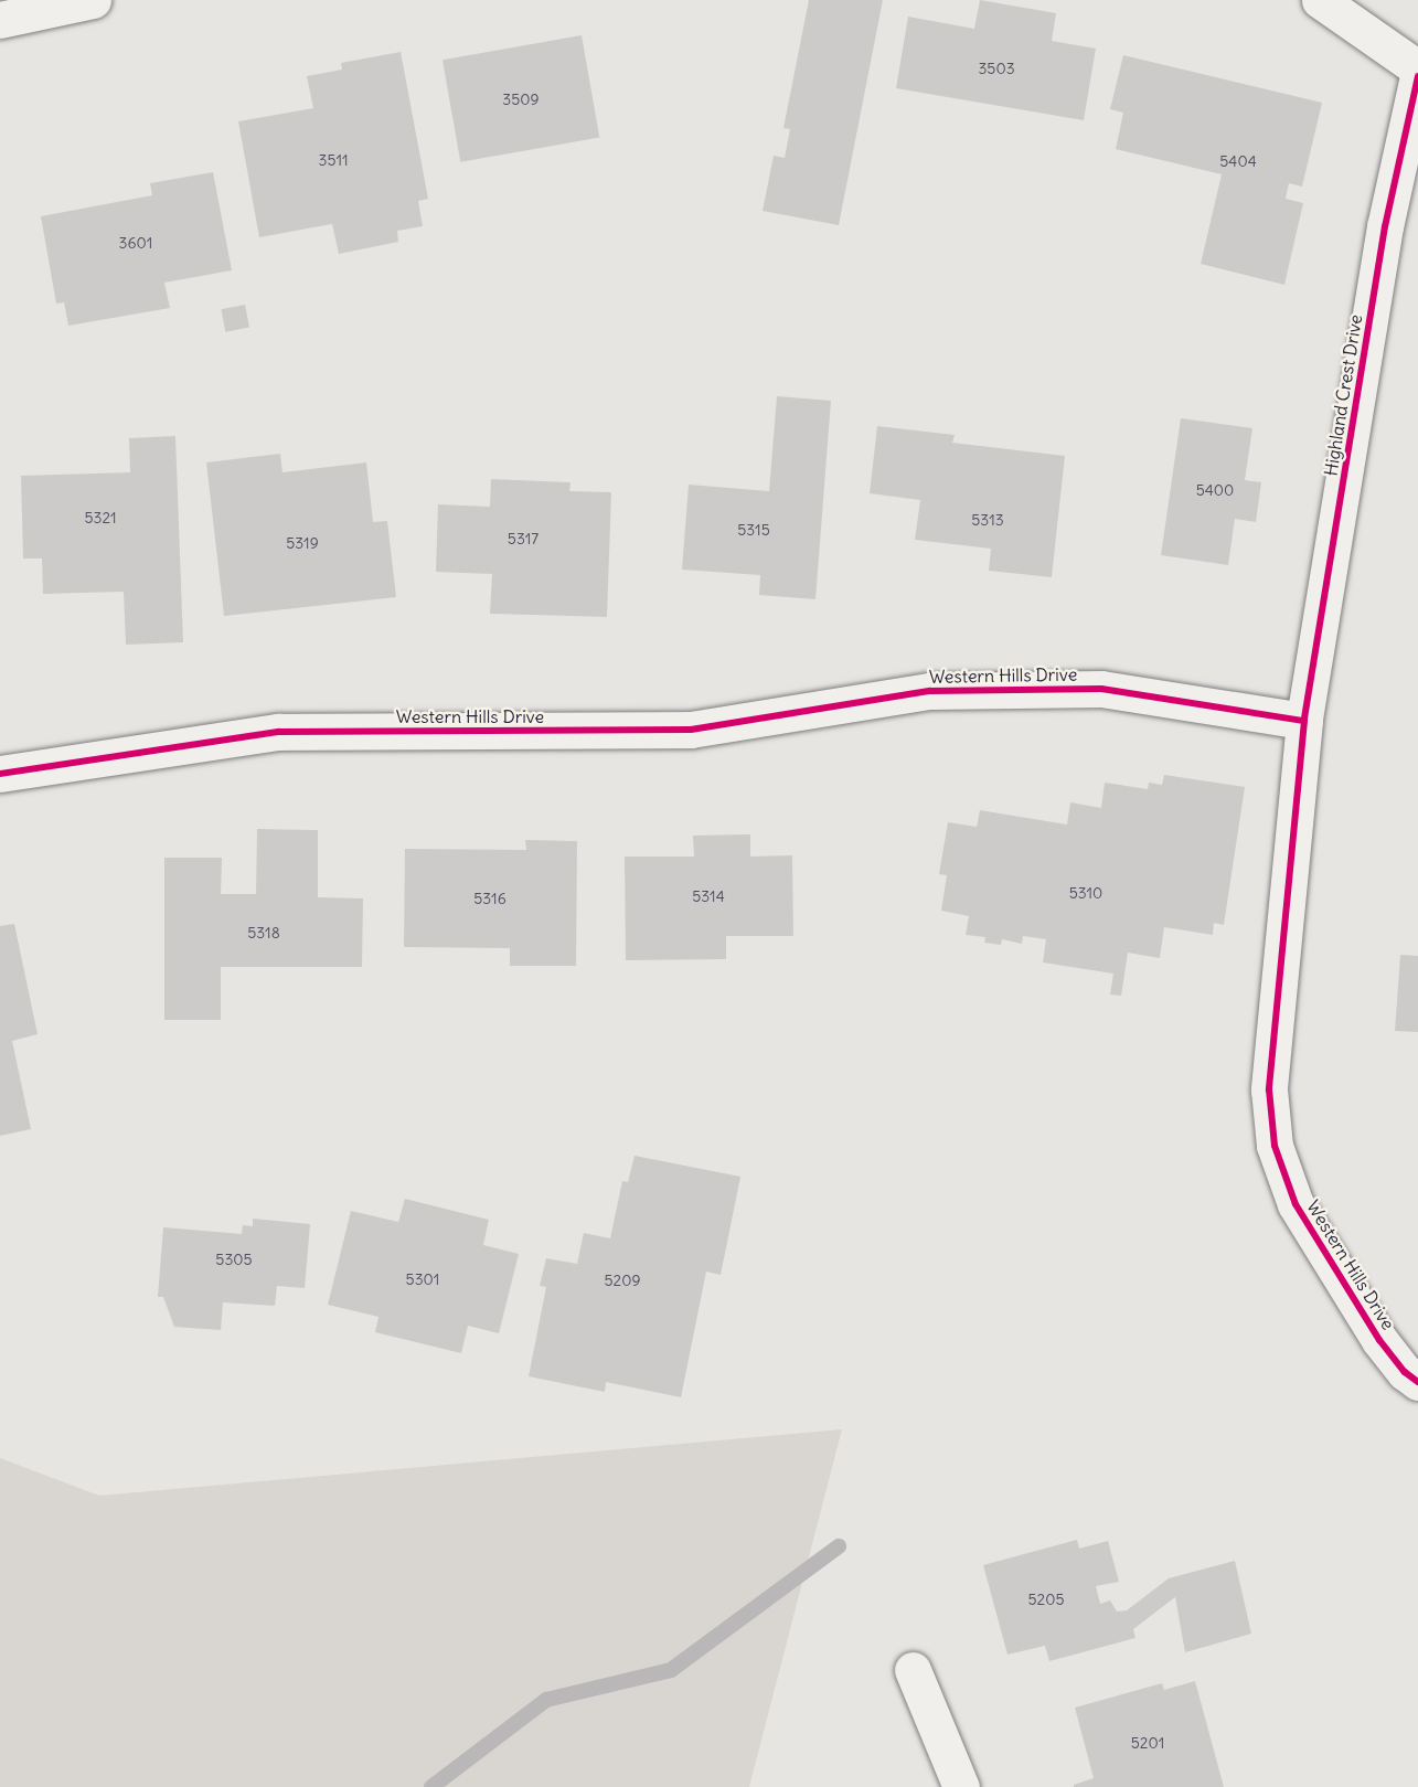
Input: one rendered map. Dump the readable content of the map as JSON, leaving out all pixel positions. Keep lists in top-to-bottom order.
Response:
{
  "streets": {
    "street": ["Highland Crest Drive", "Western Hills Drive"]
  },
  "crossings": [
    ["Highland Crest Drive", "Western Hills Drive"]
  ],
  "house_numbers": [
    "3503",
    "3509",
    "3511",
    "5404",
    "3601",
    "5400",
    "5321",
    "5313",
    "5315",
    "5317",
    "5319",
    "5310",
    "5314",
    "5316",
    "5318",
    "5305",
    "5301",
    "5209",
    "5205",
    "5201"
  ]
}
